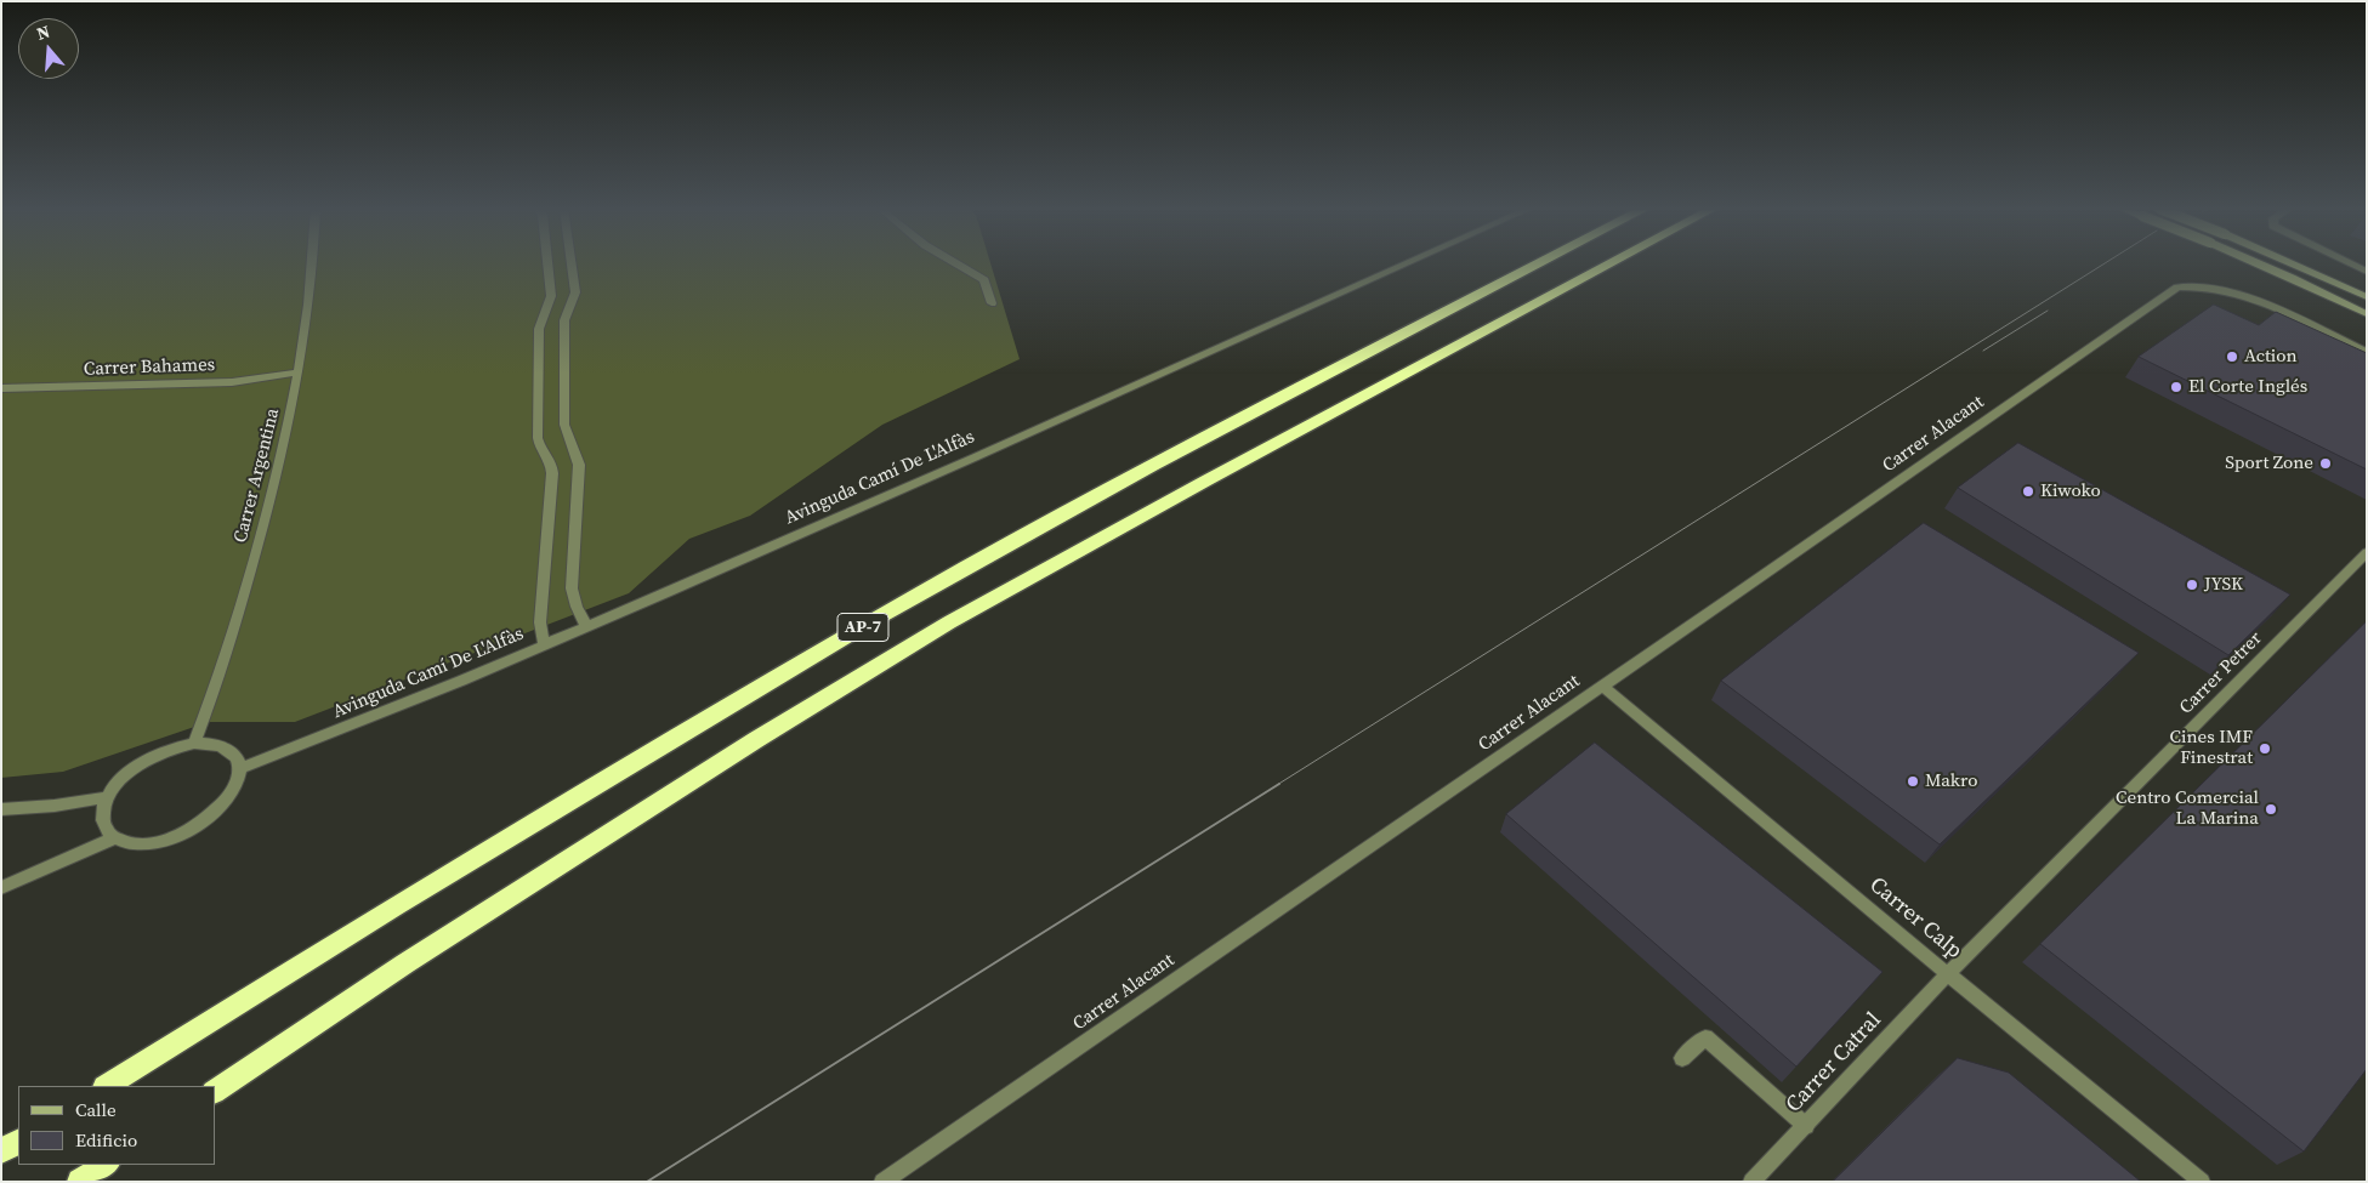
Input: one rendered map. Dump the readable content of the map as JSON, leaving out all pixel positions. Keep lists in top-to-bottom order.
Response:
{
  "streets": {
    "highway": ["AP-7"],
    "street": [
      "Carrer Bahames",
      "Carrer Alacant",
      "Carrer Argentina",
      "Avinguda Camí De L'Alfàs",
      "Carrer Petrer",
      "Carrer Calp",
      "Carrer Catral"
    ]
  },
  "crossings": [
    ["Carrer Bahames", "Carrer Argentina"],
    ["Carrer Alacant", "Carrer Calp"],
    ["Carrer Argentina", "Avinguda Camí De L'Alfàs"],
    ["Carrer Petrer", "Carrer Calp"],
    ["Carrer Petrer", "Carrer Catral"],
    ["Carrer Calp", "Carrer Catral"]
  ],
  "places": [
    "Action",
    "El Corte Inglés",
    "Sport Zone",
    "Kiwoko",
    "JYSK",
    "Cines IMF Finestrat",
    "Makro",
    "Centro Comercial La Marina"
  ],
  "legend": ["Calle", "Edificio"],
  "north": "top"
}
